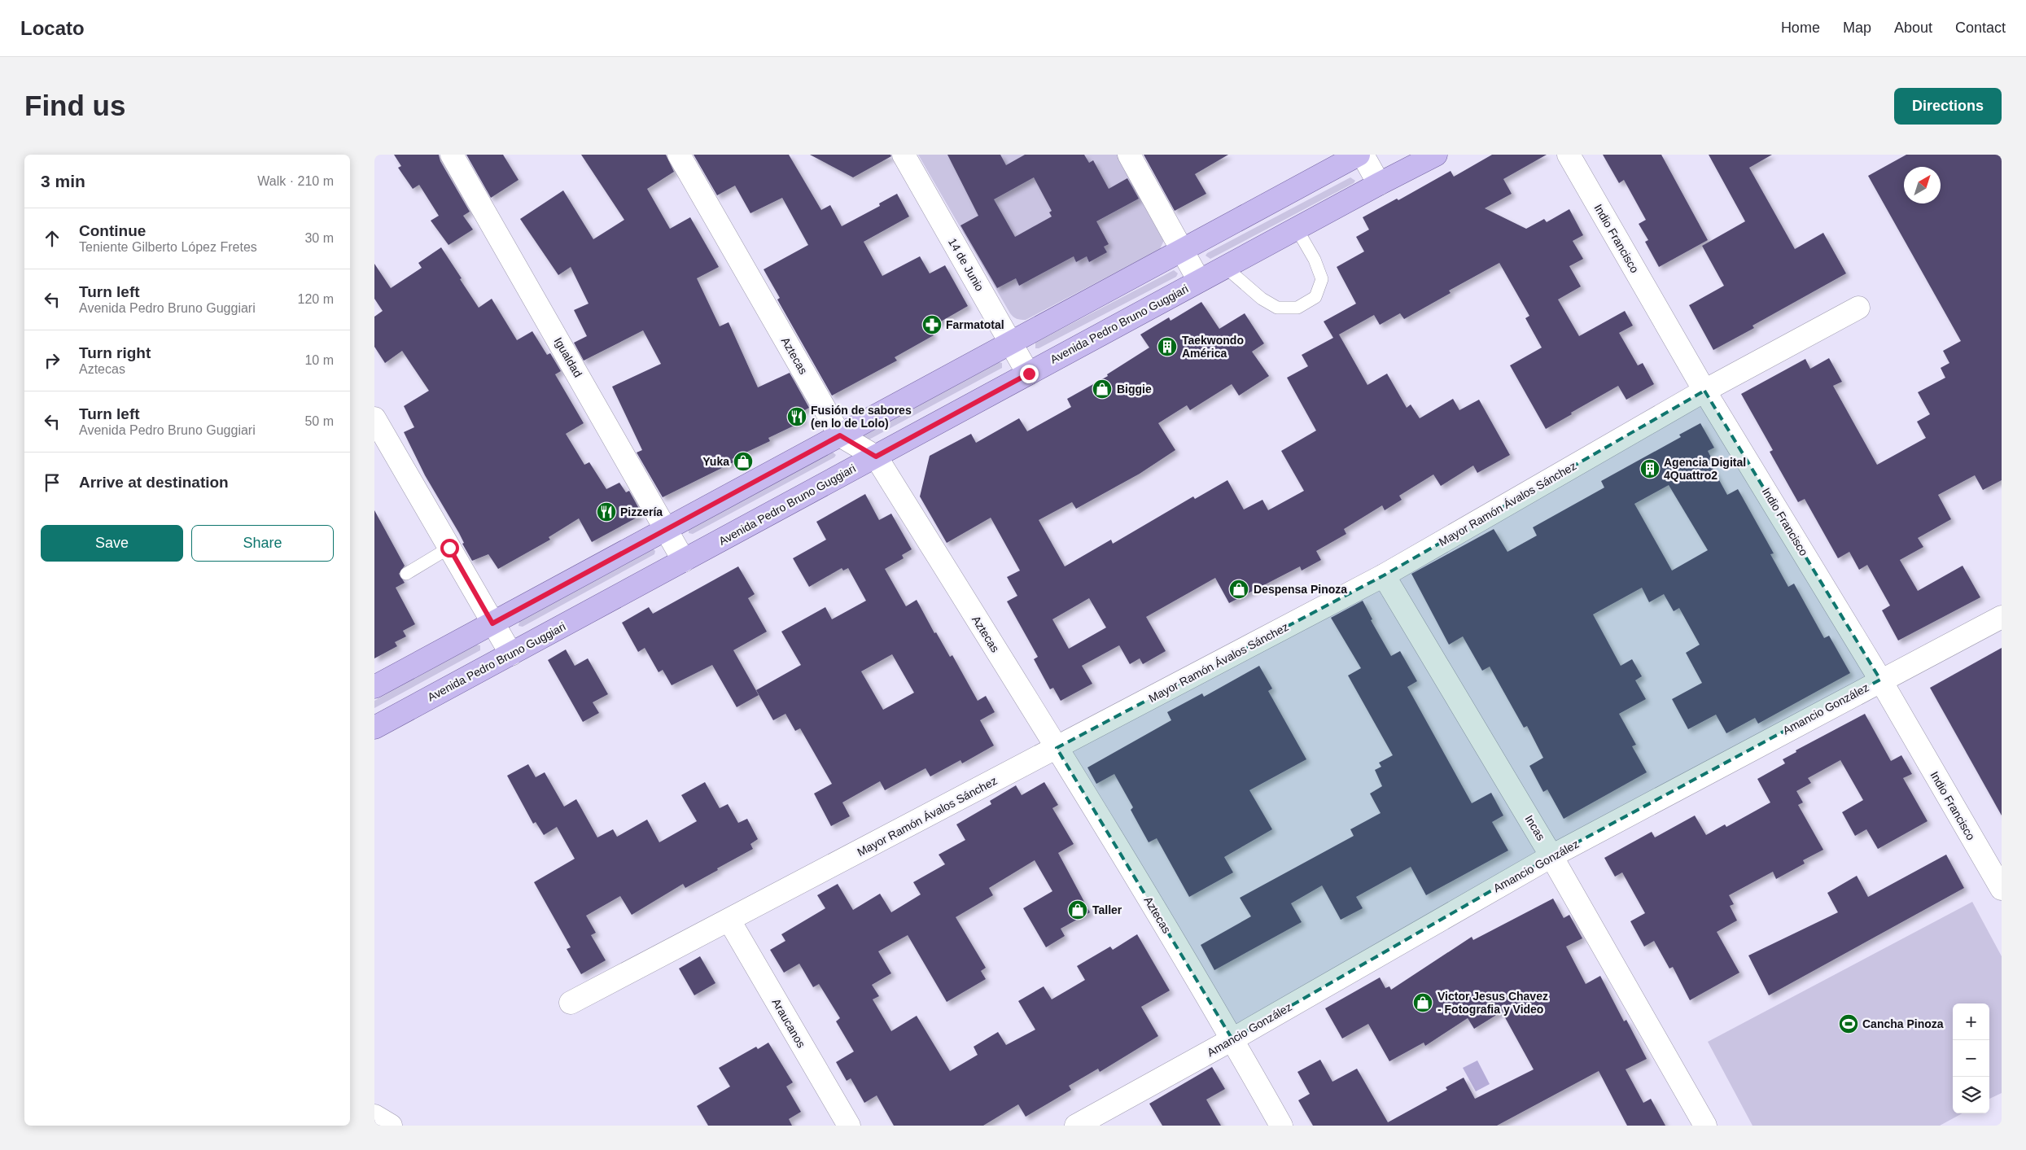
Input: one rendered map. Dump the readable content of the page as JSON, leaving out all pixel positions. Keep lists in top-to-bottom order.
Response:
{
  "streets": {
    "main road": ["Avenida Pedro Bruno Guggiari"],
    "street": [
      "Indio Francisco",
      "14 de Junio",
      "Aztecas",
      "Igualdad",
      "Mayor Ramón Ávalos Sánchez",
      "Amancio González",
      "Incas",
      "Araucanos"
    ]
  },
  "crossings": [
    ["Indio Francisco", "Mayor Ramón Ávalos Sánchez"],
    ["Indio Francisco", "Amancio González"],
    ["14 de Junio", "Avenida Pedro Bruno Guggiari"],
    ["Avenida Pedro Bruno Guggiari", "Aztecas"],
    ["Avenida Pedro Bruno Guggiari", "Igualdad"],
    ["Aztecas", "Mayor Ramón Ávalos Sánchez"],
    ["Aztecas", "Amancio González"],
    ["Mayor Ramón Ávalos Sánchez", "Incas"],
    ["Mayor Ramón Ávalos Sánchez", "Araucanos"],
    ["Amancio González", "Incas"]
  ],
  "places": {
    "pharmacy": ["Farmatotal"],
    "building": ["Taekwondo América", "Agencia Digital 4Quattro2"],
    "shop": [
      "Biggie",
      "Yuka",
      "Despensa Pinoza",
      "Taller",
      "Victor Jesus Chavez - Fotografia y Video"
    ],
    "restaurant": ["Fusión de sabores (en lo de Lolo)", "Pizzería"],
    "sports": ["Cancha Pinoza"]
  },
  "north": "top right",
  "page": {
    "header": "Locato",
    "nav": [
      "Home",
      "Map",
      "About",
      "Contact"
    ],
    "buttons": [
      "Directions",
      ["Save", "Share"]
    ],
    "title": "Find us",
    "heading": ["3 min", "Walk · 210 m"],
    "list": [
      ["Continue", "Teniente Gilberto López Fretes", "30 m"],
      ["Turn left", "Avenida Pedro Bruno Guggiari", "120 m"],
      ["Turn right", "Aztecas", "10 m"],
      ["Turn left", "Avenida Pedro Bruno Guggiari", "50 m"],
      "Arrive at destination"
    ],
    "map_buttons": ["+", "−"]
  }
}
